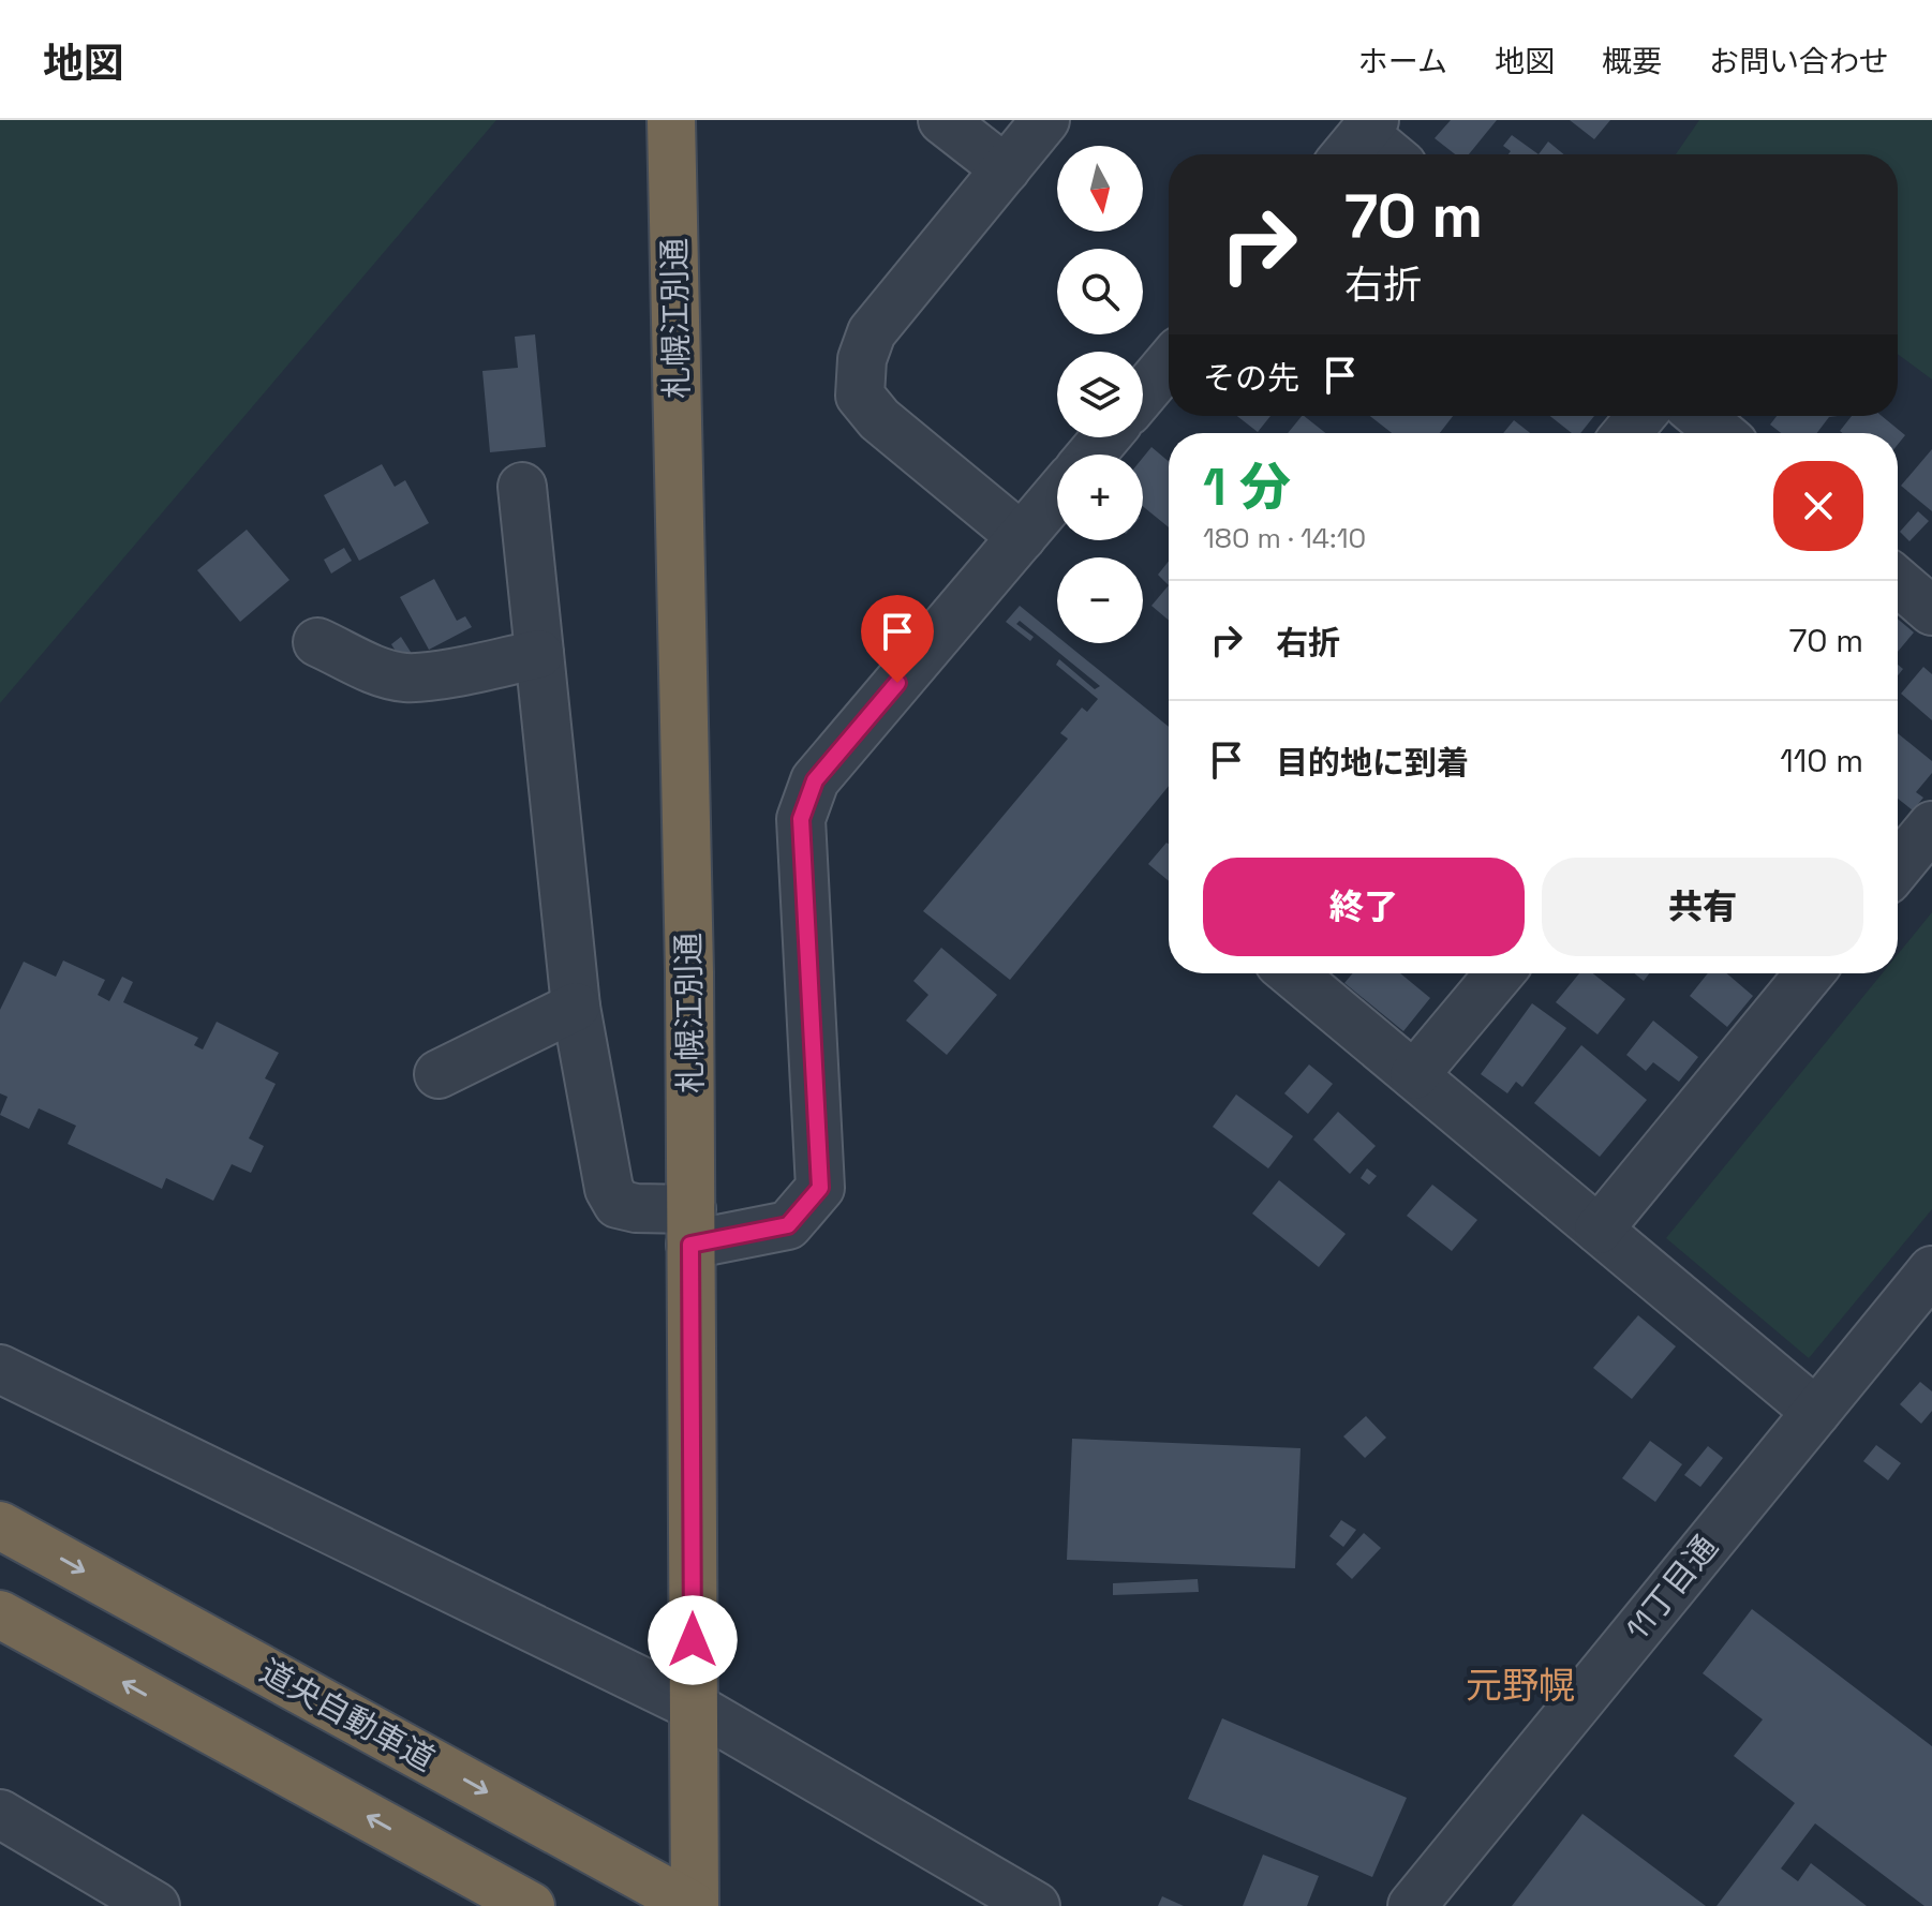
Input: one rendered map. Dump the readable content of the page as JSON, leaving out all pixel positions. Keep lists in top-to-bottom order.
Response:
{
  "streets": {
    "highway": ["札幌江別通", "道央自動車道"],
    "street": ["11丁目通"]
  },
  "crossings": [
    ["札幌江別通", "道央自動車道"]
  ],
  "districts": ["元野幌"],
  "north": "bottom",
  "page": {
    "header": "地図",
    "nav": [
      "ホーム",
      "地図",
      "概要",
      "お問い合わせ"
    ],
    "map_buttons": ["+", "−"],
    "turn": ["70 m", "右折"],
    "then": "その先",
    "heading": ["1 分", "180 m · 14:10"],
    "list": [
      {
        "name": "右折",
        "value": "70 m"
      },
      {
        "name": "目的地に到着",
        "value": "110 m"
      }
    ],
    "buttons": ["終了", "共有"]
  }
}
